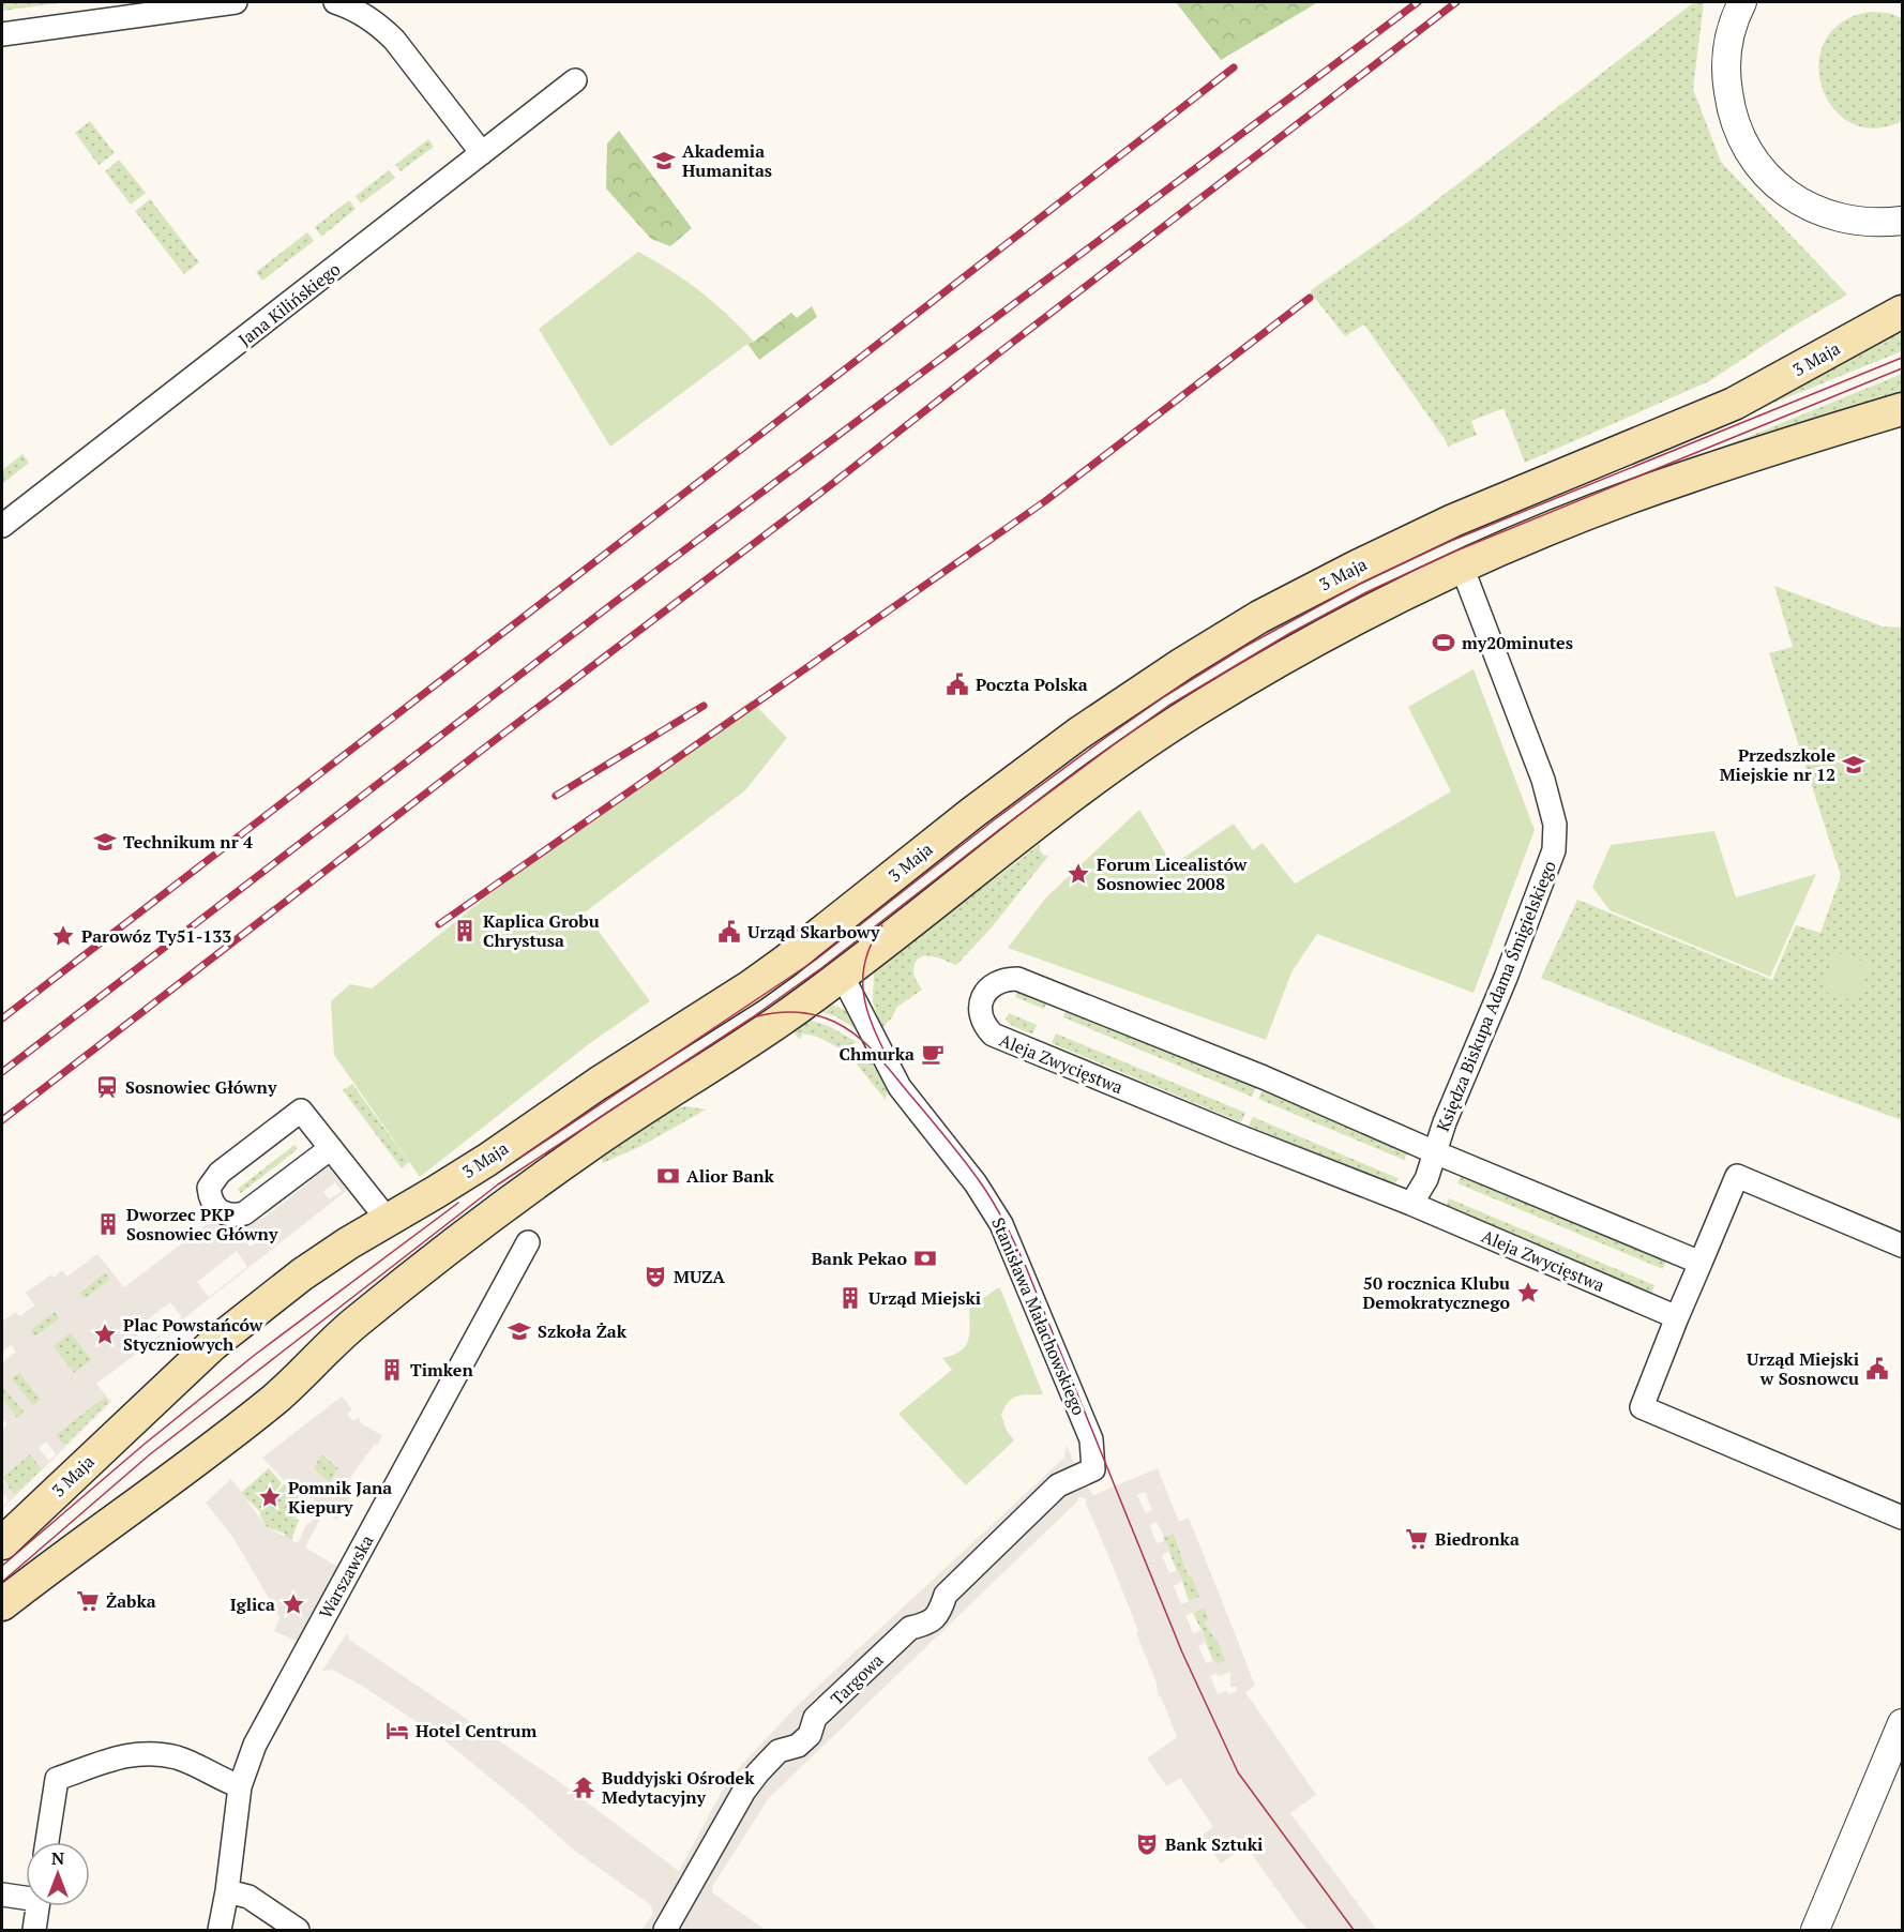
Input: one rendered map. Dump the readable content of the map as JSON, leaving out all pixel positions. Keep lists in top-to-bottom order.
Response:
{
  "streets": {
    "main road": ["3 Maja"],
    "street": [
      "Jana Kilińskiego",
      "Księdza Biskupa Adama Śmigielskiego",
      "Aleja Zwycięstwa",
      "Stanisława Małachowskiego",
      "Warszawska",
      "Targowa"
    ]
  },
  "crossings": [
    ["Księdza Biskupa Adama Śmigielskiego", "Aleja Zwycięstwa"],
    ["Stanisława Małachowskiego", "Targowa"]
  ],
  "places": {
    "school or university": [
      "Akademia Humanitas",
      "Przedszkole Miejskie nr 12",
      "Technikum nr 4",
      "Szkoła Żak"
    ],
    "sports": ["my20minutes"],
    "public building": ["Poczta Polska", "Urząd Skarbowy", "Urząd Miejski w Sosnowcu"],
    "place": [
      "Forum Licealistów Sosnowiec 2008",
      "Parowóz Ty51-133",
      "50 rocznica Klubu Demokratycznego",
      "Plac Powstańców Styczniowych",
      "Pomnik Jana Kiepury",
      "Iglica"
    ],
    "building": [
      "Kaplica Grobu Chrystusa",
      "Dworzec PKP Sosnowiec Główny",
      "Urząd Miejski",
      "Timken"
    ],
    "cafe": ["Chmurka"],
    "station": ["Sosnowiec Główny"],
    "bank": ["Alior Bank", "Bank Pekao"],
    "theatre": ["MUZA", "Bank Sztuki"],
    "supermarket": ["Biedronka", "Żabka"],
    "hotel": ["Hotel Centrum"],
    "temple": ["Buddyjski Ośrodek Medytacyjny"]
  },
  "north": "top"
}
